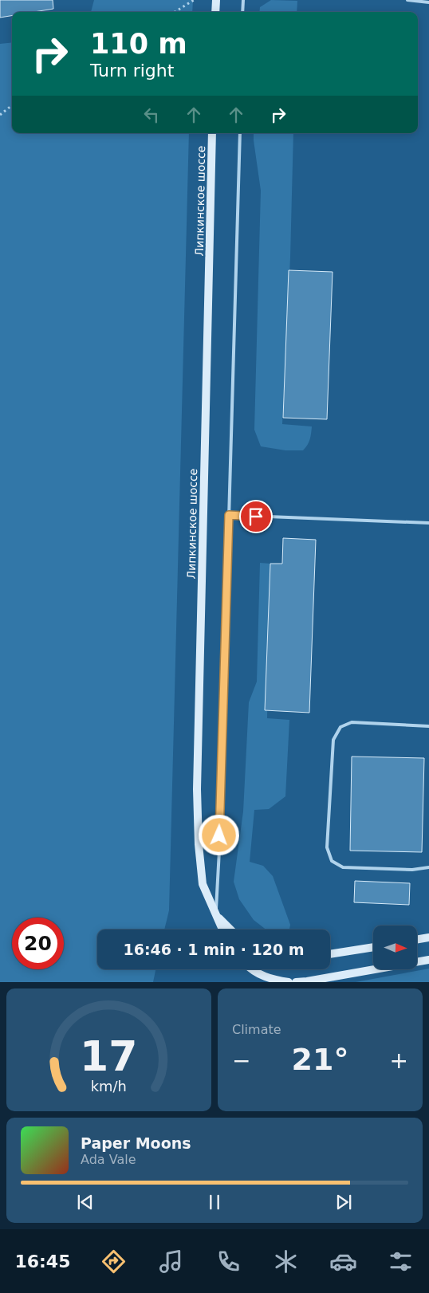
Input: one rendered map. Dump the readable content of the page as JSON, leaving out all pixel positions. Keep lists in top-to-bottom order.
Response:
{
  "streets": {
    "street": ["Липкинское шоссе"]
  },
  "north": "right",
  "page": {
    "turn": ["110 m", "Turn right"],
    "limit": "20",
    "trip": "16:46 · 1 min · 120 m",
    "tile": "Climate",
    "heat": ["−", "21°", "+"],
    "song": ["Paper Moons", "Ada Vale"],
    "tabs": "16:45",
    "gauge": ["17", "km/h"]
  }
}
